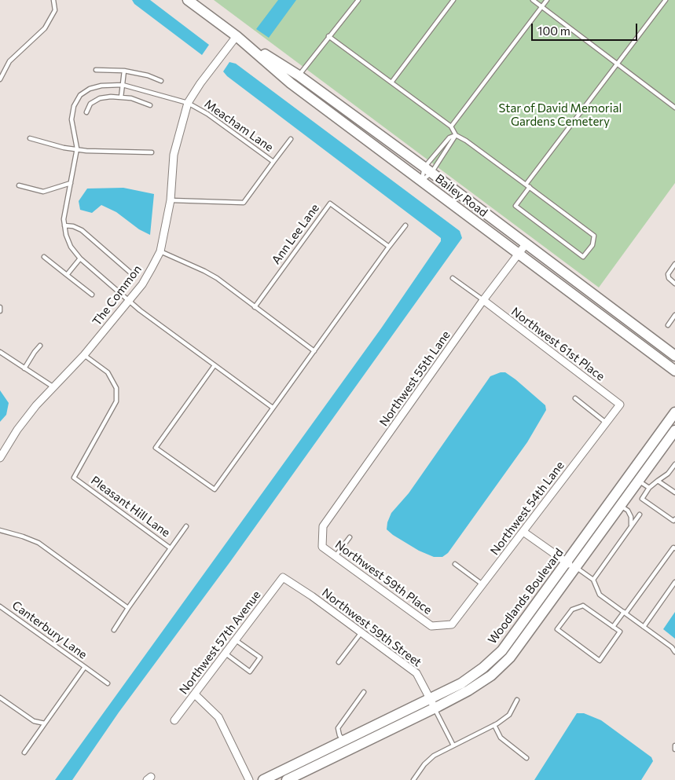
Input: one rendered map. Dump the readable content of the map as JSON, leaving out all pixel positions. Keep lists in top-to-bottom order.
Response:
{
  "streets": {
    "street": [
      "Bailey Road",
      "The Common",
      "Northwest 61st Place",
      "Northwest 55th Lane",
      "Northwest 54th Lane",
      "Northwest 59th Place",
      "Woodlands Boulevard",
      "Northwest 59th Street",
      "Northwest 57th Avenue"
    ],
    "lane": [
      "Meacham Lane",
      "Ann Lee Lane",
      "Pleasant Hill Lane",
      "Canterbury Lane"
    ]
  },
  "crossings": [
    ["Meacham Lane", "The Common"],
    ["Bailey Road", "The Common"],
    ["Bailey Road", "Northwest 55th Lane"],
    ["The Common", "Pleasant Hill Lane"],
    ["Northwest 61st Place", "Northwest 55th Lane"],
    ["Northwest 61st Place", "Northwest 54th Lane"],
    ["Northwest 55th Lane", "Northwest 59th Place"],
    ["Northwest 54th Lane", "Northwest 59th Place"],
    ["Woodlands Boulevard", "Northwest 59th Street"],
    ["Northwest 59th Street", "Northwest 57th Avenue"]
  ],
  "parks": ["Star of David Memorial Gardens Cemetery"],
  "scale_bar": "100 m"
}
